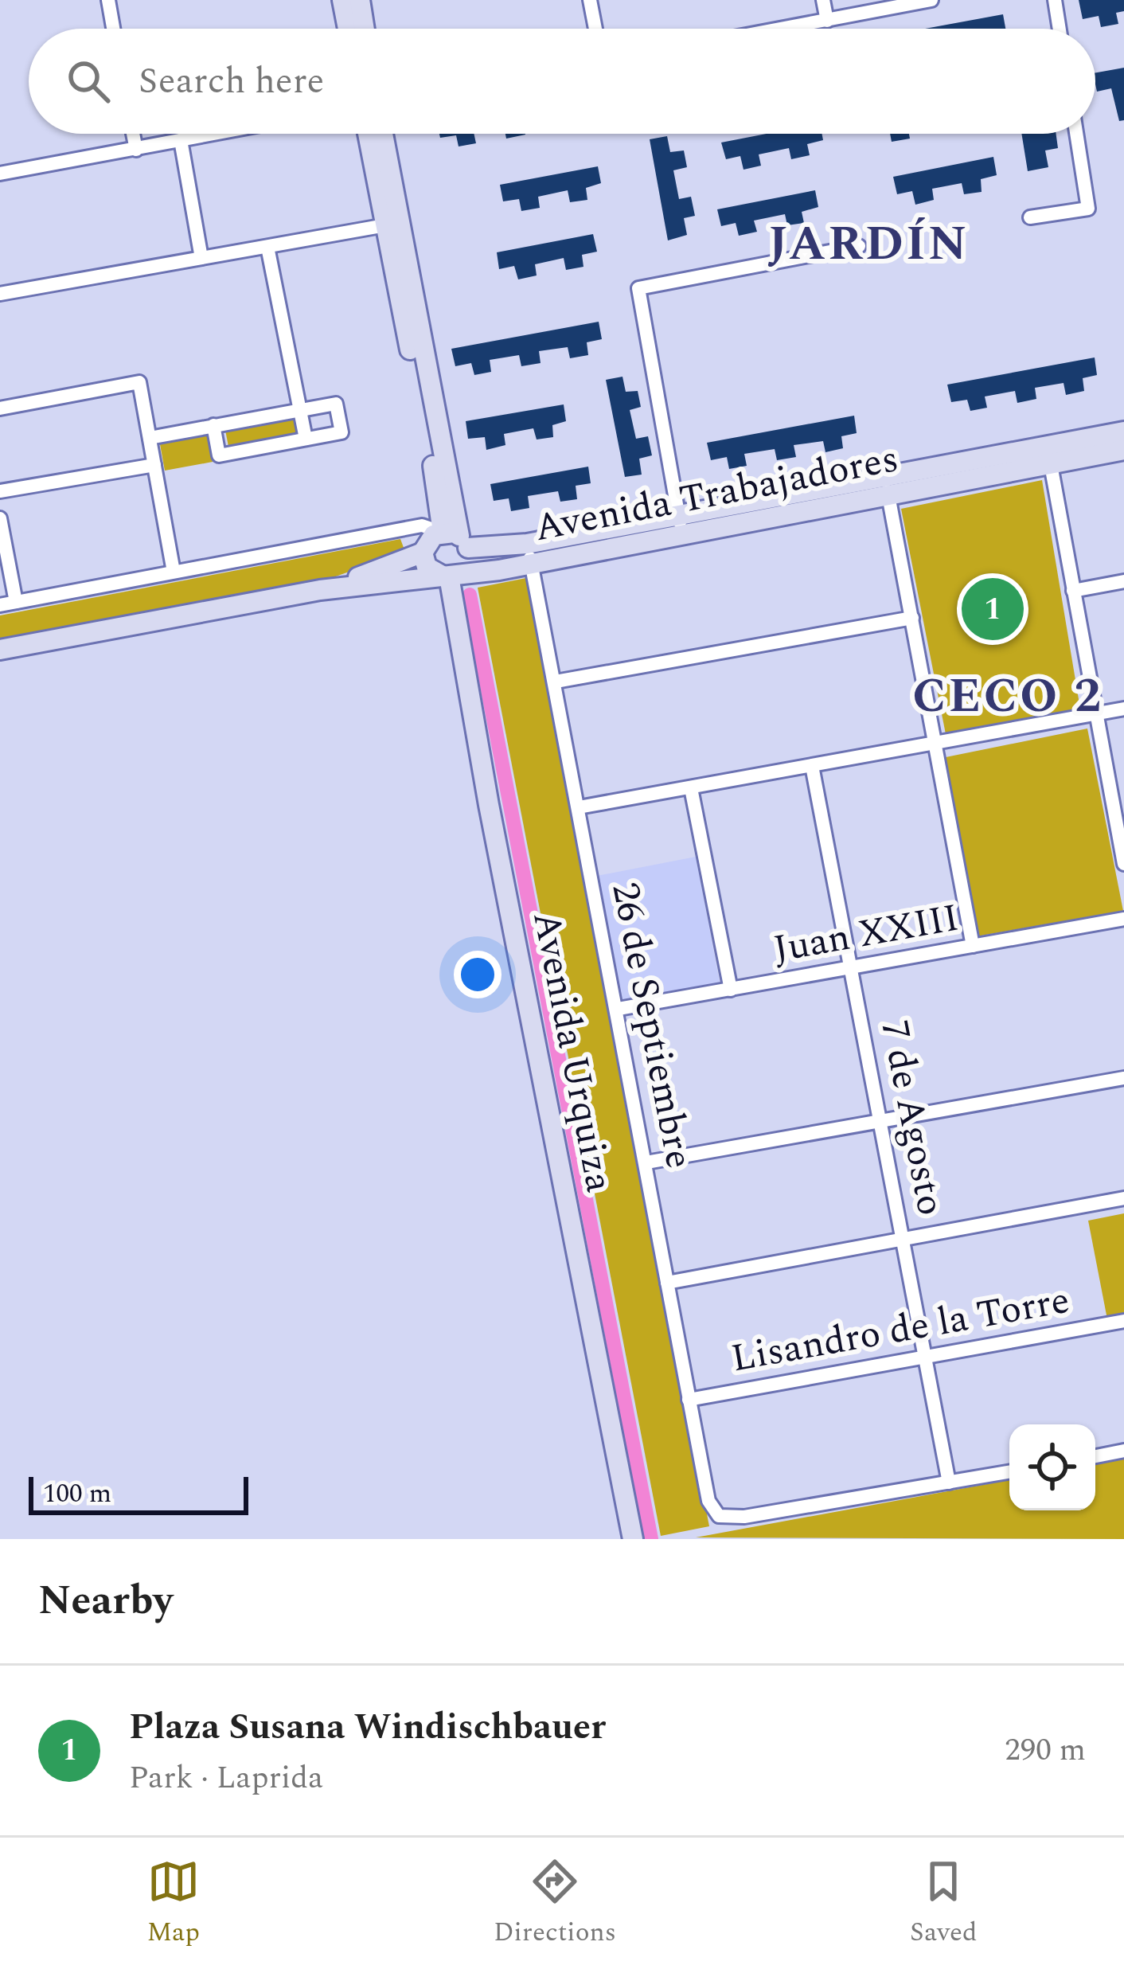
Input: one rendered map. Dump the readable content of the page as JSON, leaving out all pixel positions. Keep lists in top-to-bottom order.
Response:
{
  "streets": {
    "main road": ["Avenida Trabajadores", "Avenida Urquiza"],
    "street": [
      "Juan XXIII",
      "26 de Septiembre",
      "7 de Agosto",
      "Lisandro de la Torre"
    ]
  },
  "crossings": [
    ["Avenida Trabajadores", "26 de Septiembre"],
    ["Avenida Trabajadores", "Avenida Urquiza"],
    ["Juan XXIII", "26 de Septiembre"],
    ["Juan XXIII", "7 de Agosto"],
    ["26 de Septiembre", "7 de Agosto"],
    ["26 de Septiembre", "Lisandro de la Torre"],
    ["7 de Agosto", "Lisandro de la Torre"]
  ],
  "districts": ["JARDÍN", "CECO 2"],
  "scale_bar": "100 m",
  "page": {
    "search": "Search here",
    "pins": "1",
    "scale": "100 m",
    "heading": "Nearby",
    "list": [
      {
        "mark": "1",
        "name": "Plaza Susana Windischbauer",
        "note": "Park · Laprida",
        "value": "290 m"
      }
    ],
    "nav": ["Map", "Directions", "Saved"]
  }
}
